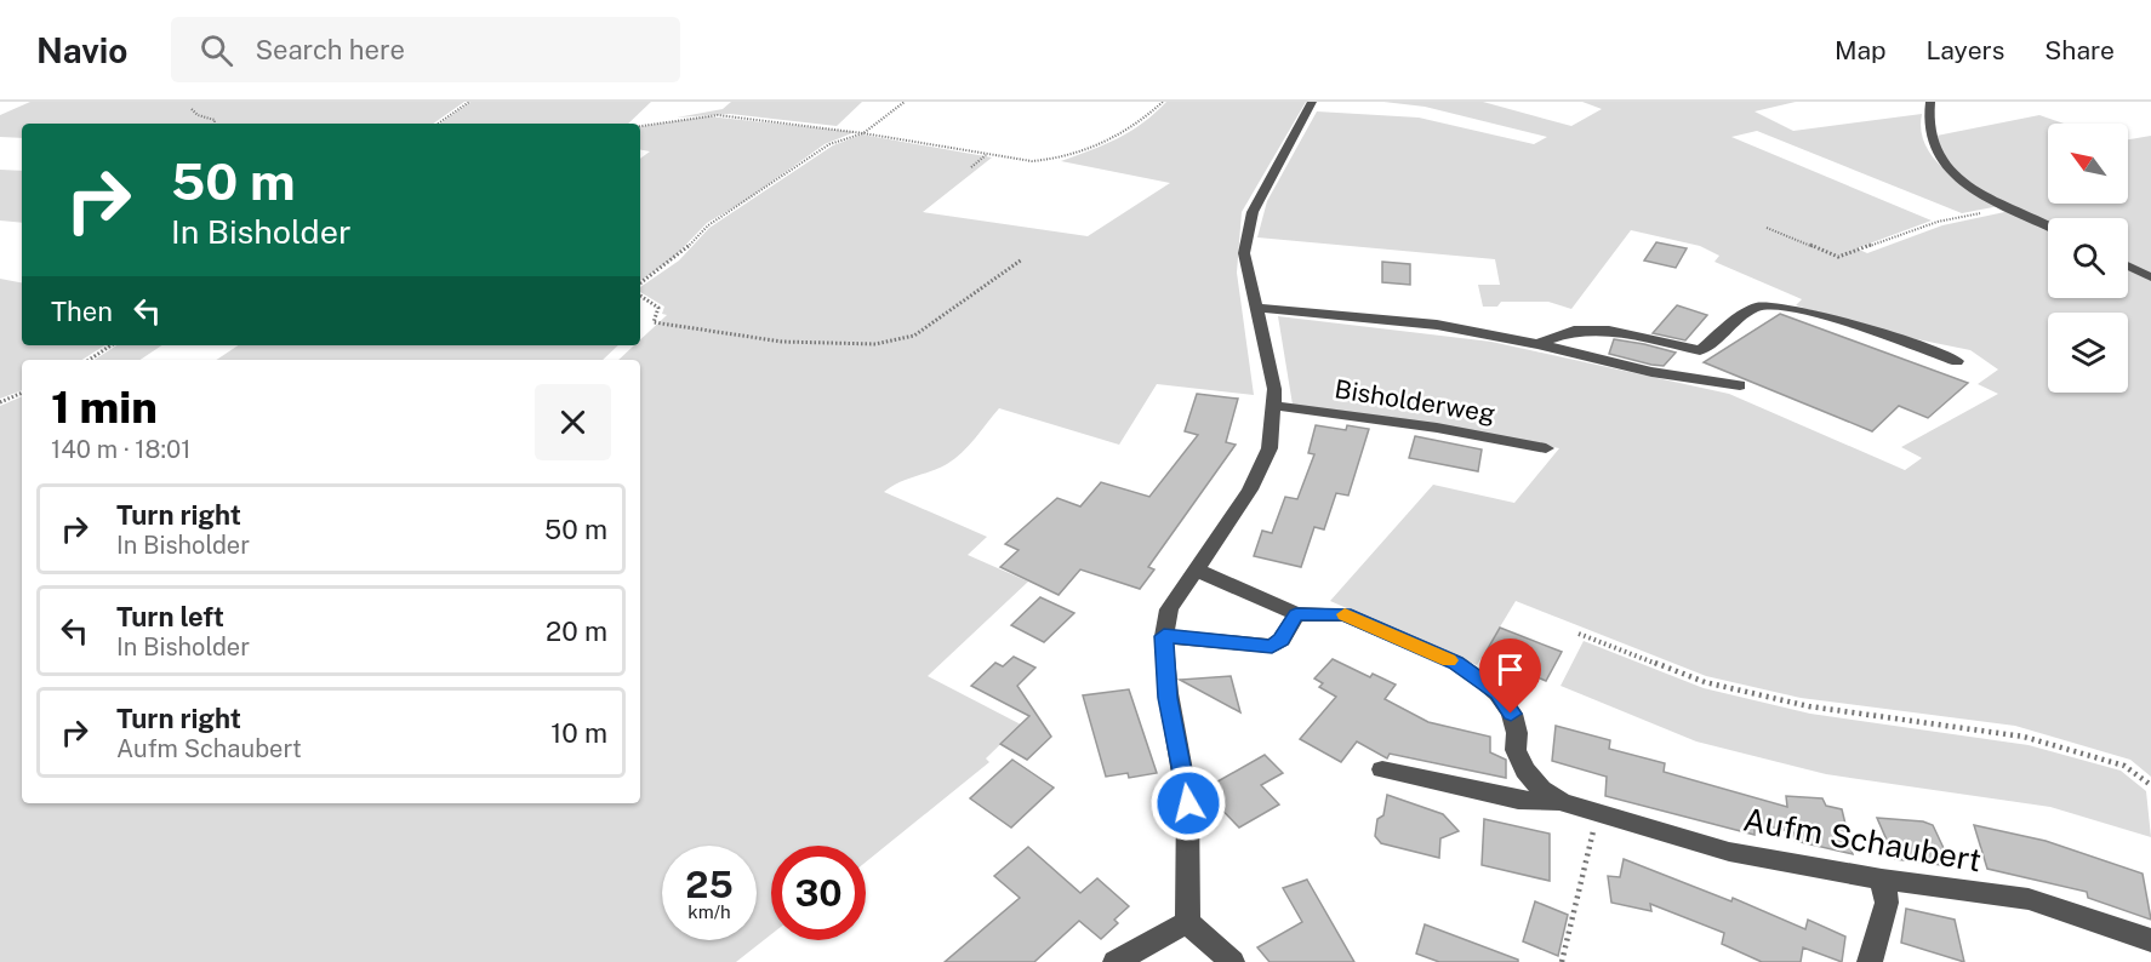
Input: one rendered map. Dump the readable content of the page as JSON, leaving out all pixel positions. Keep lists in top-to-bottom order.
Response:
{
  "streets": {
    "street": ["Bisholderweg", "Aufm Schaubert"]
  },
  "north": "top left",
  "page": {
    "header": "Navio",
    "search": "Search here",
    "nav": ["Map", "Layers", "Share"],
    "turn": ["50 m", "In Bisholder"],
    "then": "Then",
    "heading": ["1 min", "140 m · 18:01"],
    "list": [
      {
        "name": "Turn right",
        "note": "In Bisholder",
        "value": "50 m"
      },
      {
        "name": "Turn left",
        "note": "In Bisholder",
        "value": "20 m"
      },
      {
        "name": "Turn right",
        "note": "Aufm Schaubert",
        "value": "10 m"
      }
    ],
    "speed": "25 km/h",
    "limit": "30"
  }
}
